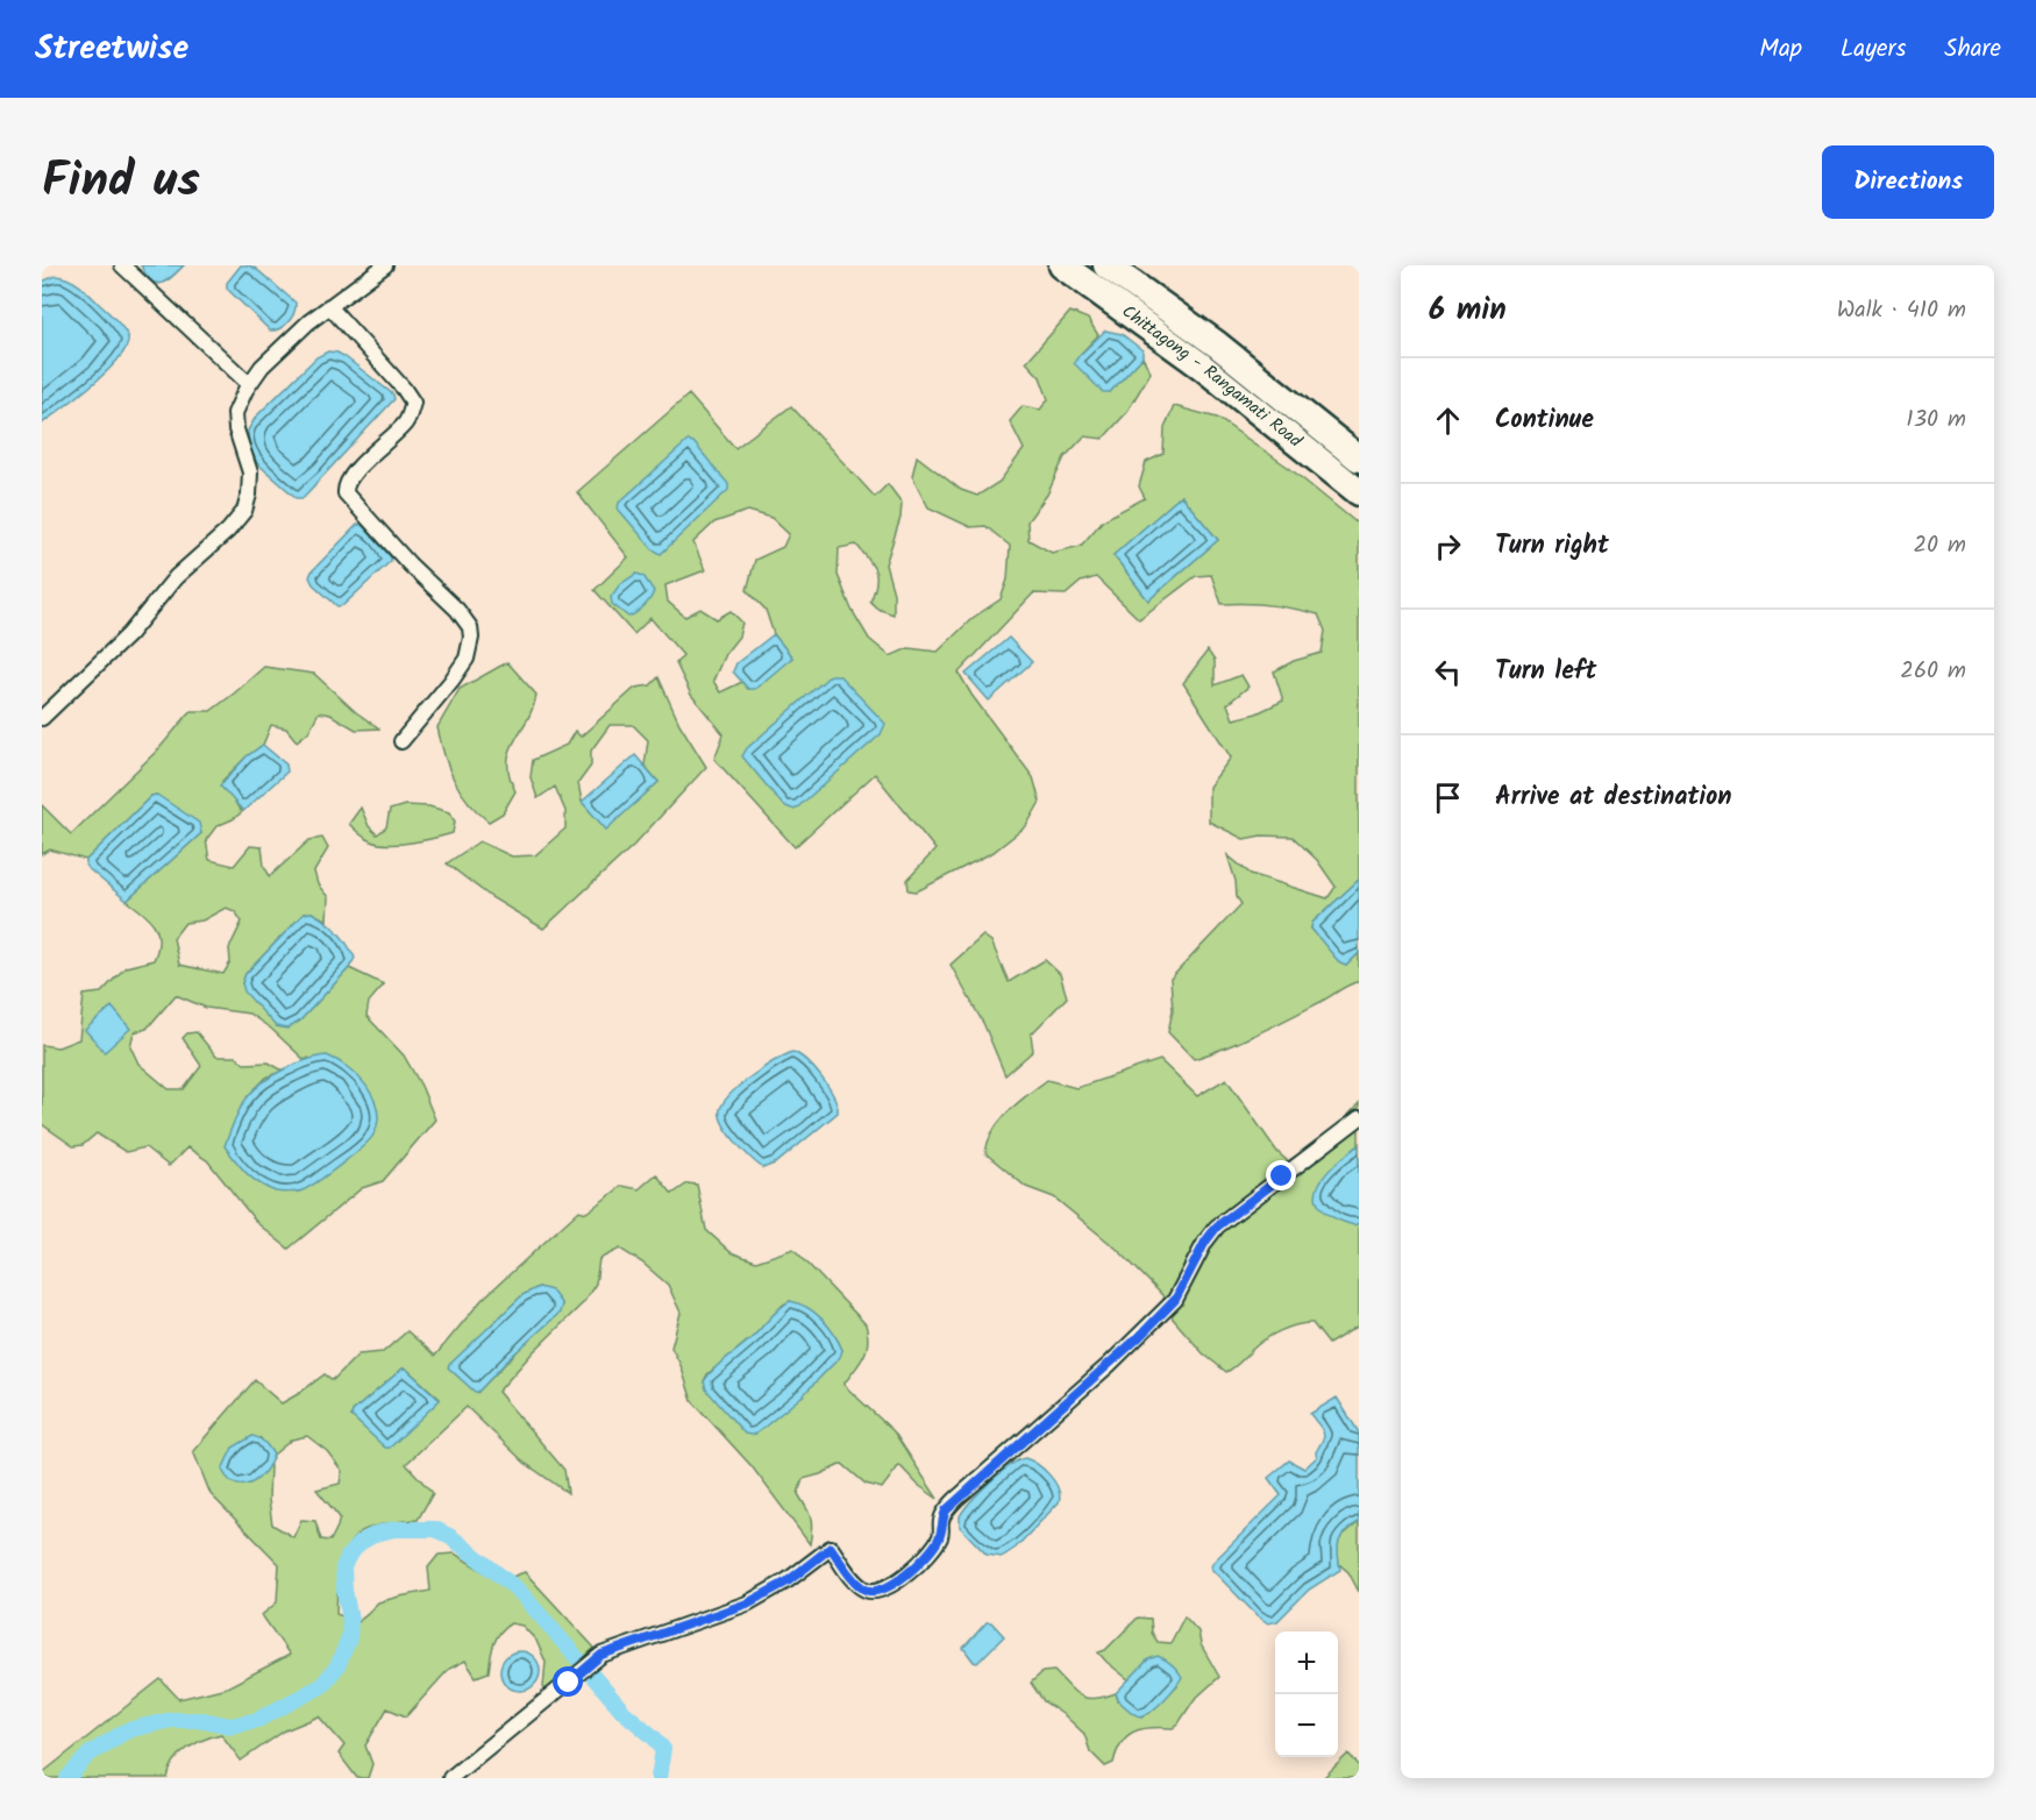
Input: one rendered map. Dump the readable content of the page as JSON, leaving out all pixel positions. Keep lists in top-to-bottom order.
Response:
{
  "streets": {
    "highway": ["Chittagong - Rangamati Road"]
  },
  "page": {
    "header": "Streetwise",
    "nav": ["Map", "Layers", "Share"],
    "title": "Find us",
    "buttons": "Directions",
    "heading": ["6 min", "Walk · 410 m"],
    "list": [
      ["Continue", "130 m"],
      ["Turn right", "20 m"],
      ["Turn left", "260 m"],
      "Arrive at destination"
    ],
    "map_buttons": ["+", "−"]
  }
}
